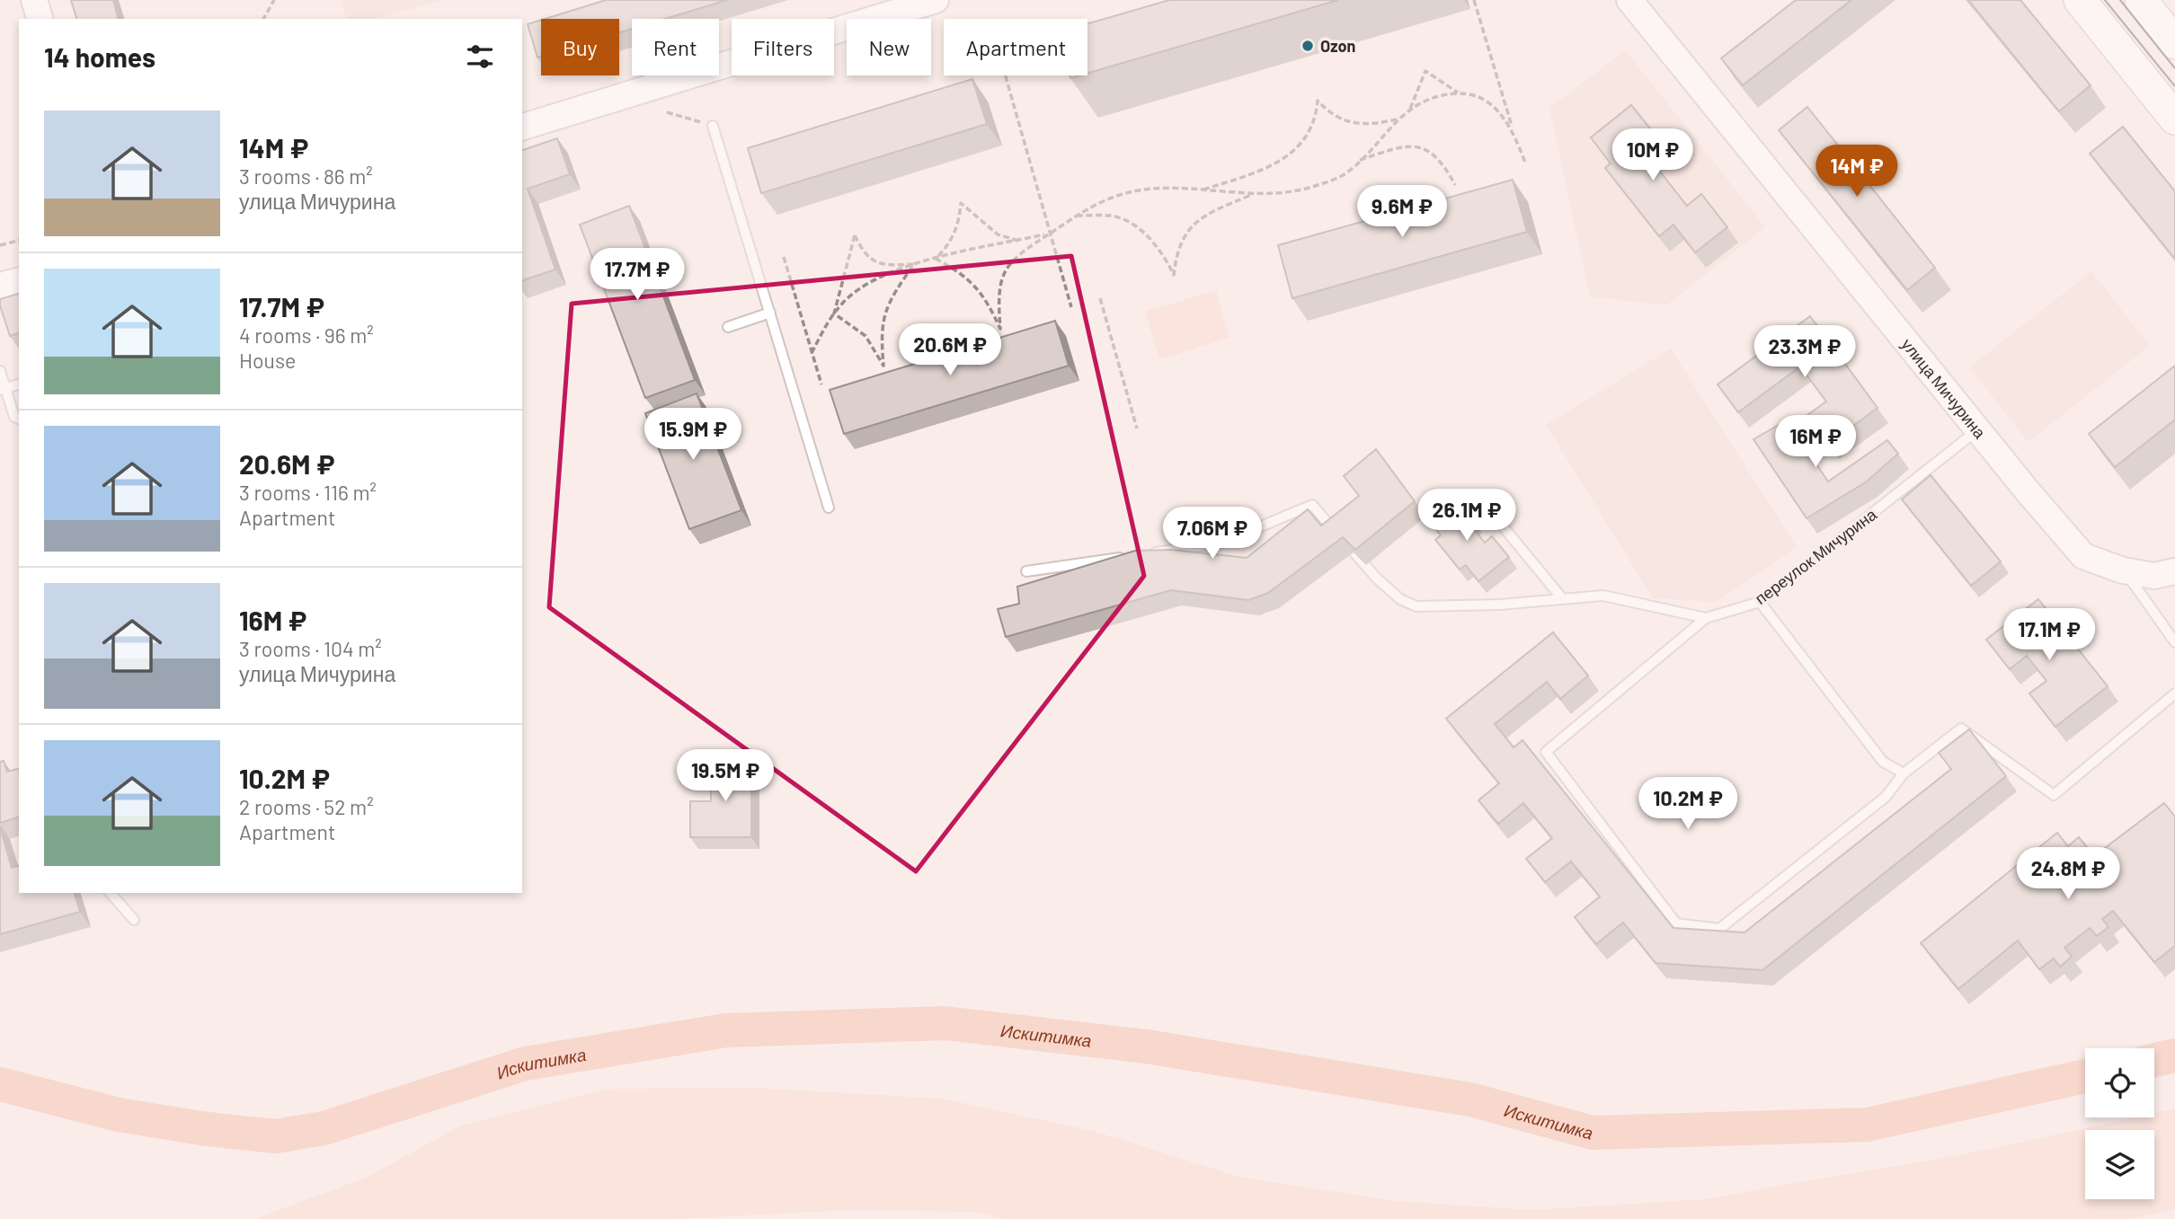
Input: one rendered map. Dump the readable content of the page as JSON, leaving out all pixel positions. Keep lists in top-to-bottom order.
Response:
{
  "streets": {
    "street": ["улица Мичурина"],
    "lane": ["переулок Мичурина"]
  },
  "crossings": [
    ["улица Мичурина", "переулок Мичурина"]
  ],
  "water": ["Искитимка"],
  "places": ["Ozon"],
  "page": {
    "chip": [
      "Buy",
      "Rent",
      "Filters",
      "New",
      "Apartment"
    ],
    "heading": "14 homes",
    "list": [
      {
        "name": "14M ₽",
        "note": "3 rooms · 86 m² · улица Мичурина"
      },
      {
        "name": "17.7M ₽",
        "note": "4 rooms · 96 m² · House"
      },
      {
        "name": "20.6M ₽",
        "note": "3 rooms · 116 m² · Apartment"
      },
      {
        "name": "16M ₽",
        "note": "3 rooms · 104 m² · улица Мичурина"
      },
      {
        "name": "10.2M ₽",
        "note": "2 rooms · 52 m² · Apartment"
      }
    ],
    "price": [
      "10M ₽",
      "14M ₽",
      "9.6M ₽",
      "17.7M ₽",
      "20.6M ₽",
      "23.3M ₽",
      "15.9M ₽",
      "16M ₽",
      "26.1M ₽",
      "7.06M ₽",
      "17.1M ₽",
      "19.5M ₽",
      "10.2M ₽",
      "24.8M ₽"
    ]
  }
}
